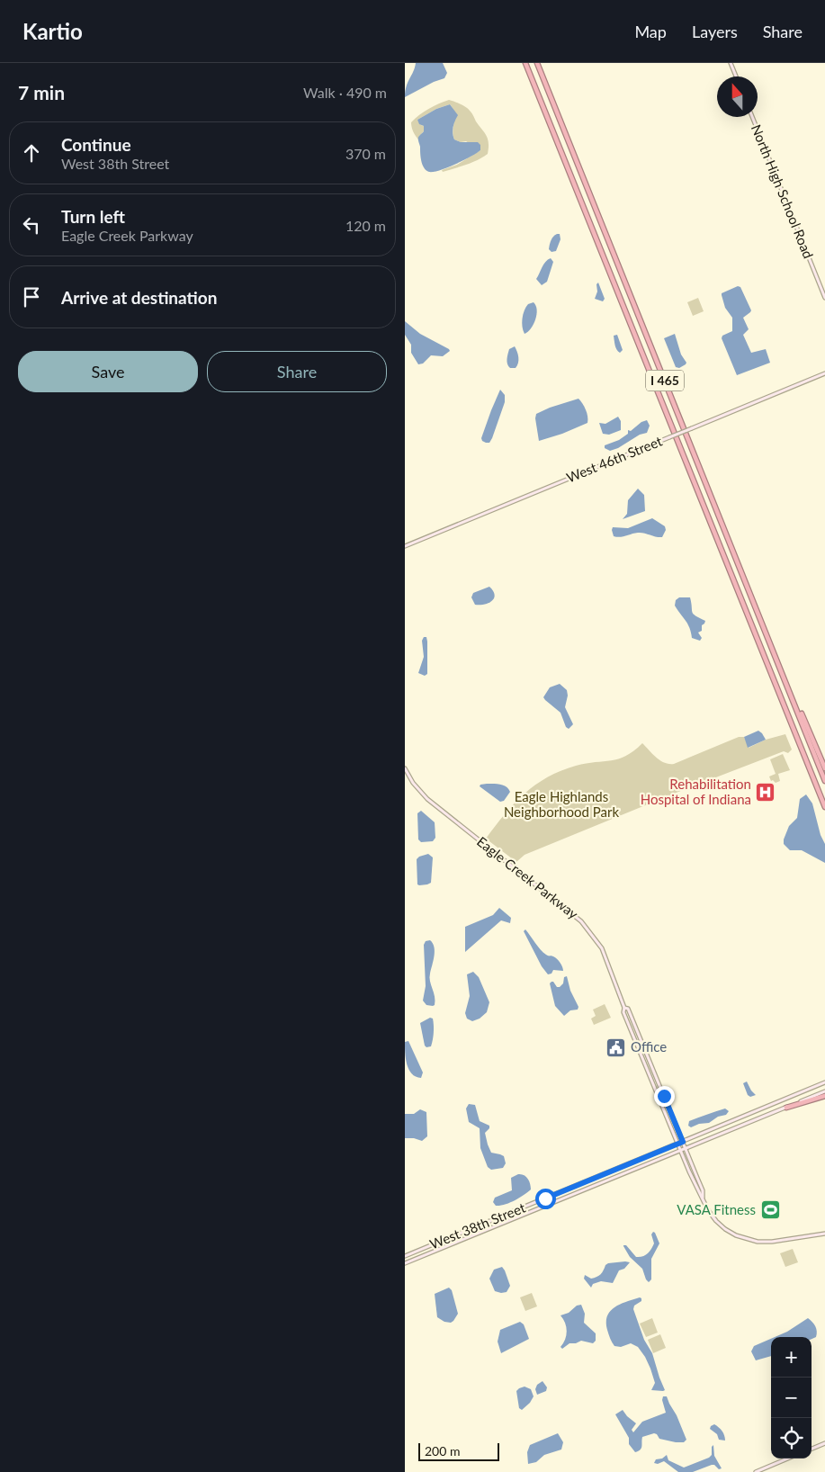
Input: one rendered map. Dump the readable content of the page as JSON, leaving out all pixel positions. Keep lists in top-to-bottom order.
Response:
{
  "streets": {
    "highway": ["I 465"],
    "main road": [
      "North High School Road",
      "West 46th Street",
      "Eagle Creek Parkway",
      "West 38th Street"
    ]
  },
  "crossings": [
    ["Eagle Creek Parkway", "West 38th Street"]
  ],
  "parks": ["Eagle Highlands Neighborhood Park"],
  "places": {
    "hospital": ["Rehabilitation Hospital of Indiana"],
    "public building": ["Office"],
    "sports": ["VASA Fitness"]
  },
  "scale_bar": "200 m",
  "north": "top",
  "page": {
    "header": "Kartio",
    "nav": ["Map", "Layers", "Share"],
    "heading": ["7 min", "Walk · 490 m"],
    "list": [
      ["Continue", "West 38th Street", "370 m"],
      ["Turn left", "Eagle Creek Parkway", "120 m"],
      "Arrive at destination"
    ],
    "buttons": ["Save", "Share"],
    "map_buttons": ["+", "−"],
    "scale": "200 m"
  }
}
